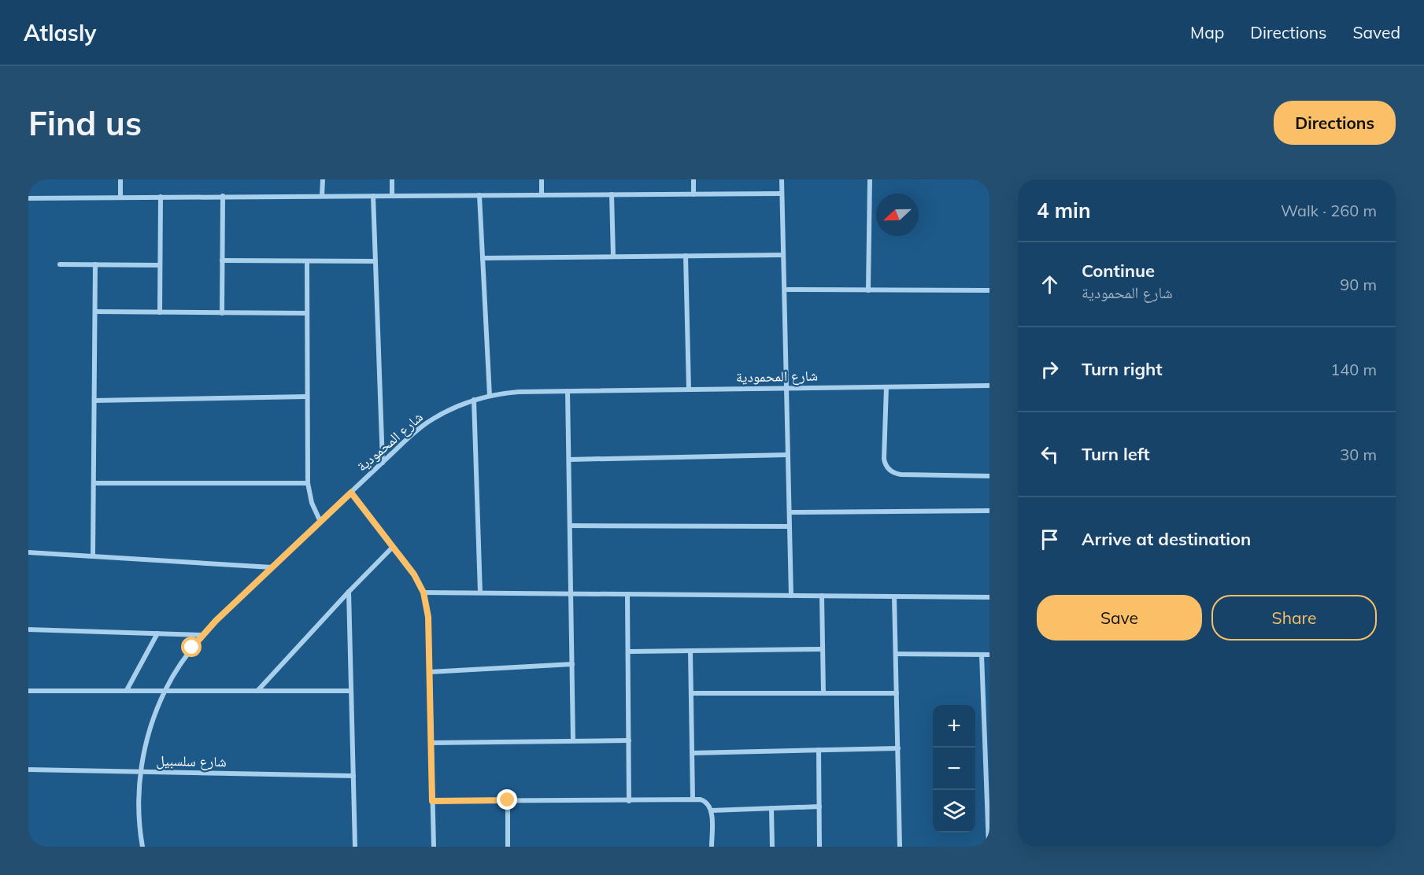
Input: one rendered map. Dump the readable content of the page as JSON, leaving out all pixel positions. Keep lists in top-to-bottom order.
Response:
{
  "streets": {
    "street": ["شارع المحمودية", "شارع سلسبيل"]
  },
  "crossings": [
    ["شارع المحمودية", "شارع سلسبيل"]
  ],
  "north": "left",
  "page": {
    "header": "Atlasly",
    "nav": ["Map", "Directions", "Saved"],
    "buttons": [
      "Directions",
      ["Save", "Share"]
    ],
    "title": "Find us",
    "heading": ["4 min", "Walk · 260 m"],
    "list": [
      ["Continue", "شارع المحمودية", "90 m"],
      ["Turn right", "140 m"],
      ["Turn left", "30 m"],
      "Arrive at destination"
    ],
    "map_buttons": ["+", "−"]
  }
}
